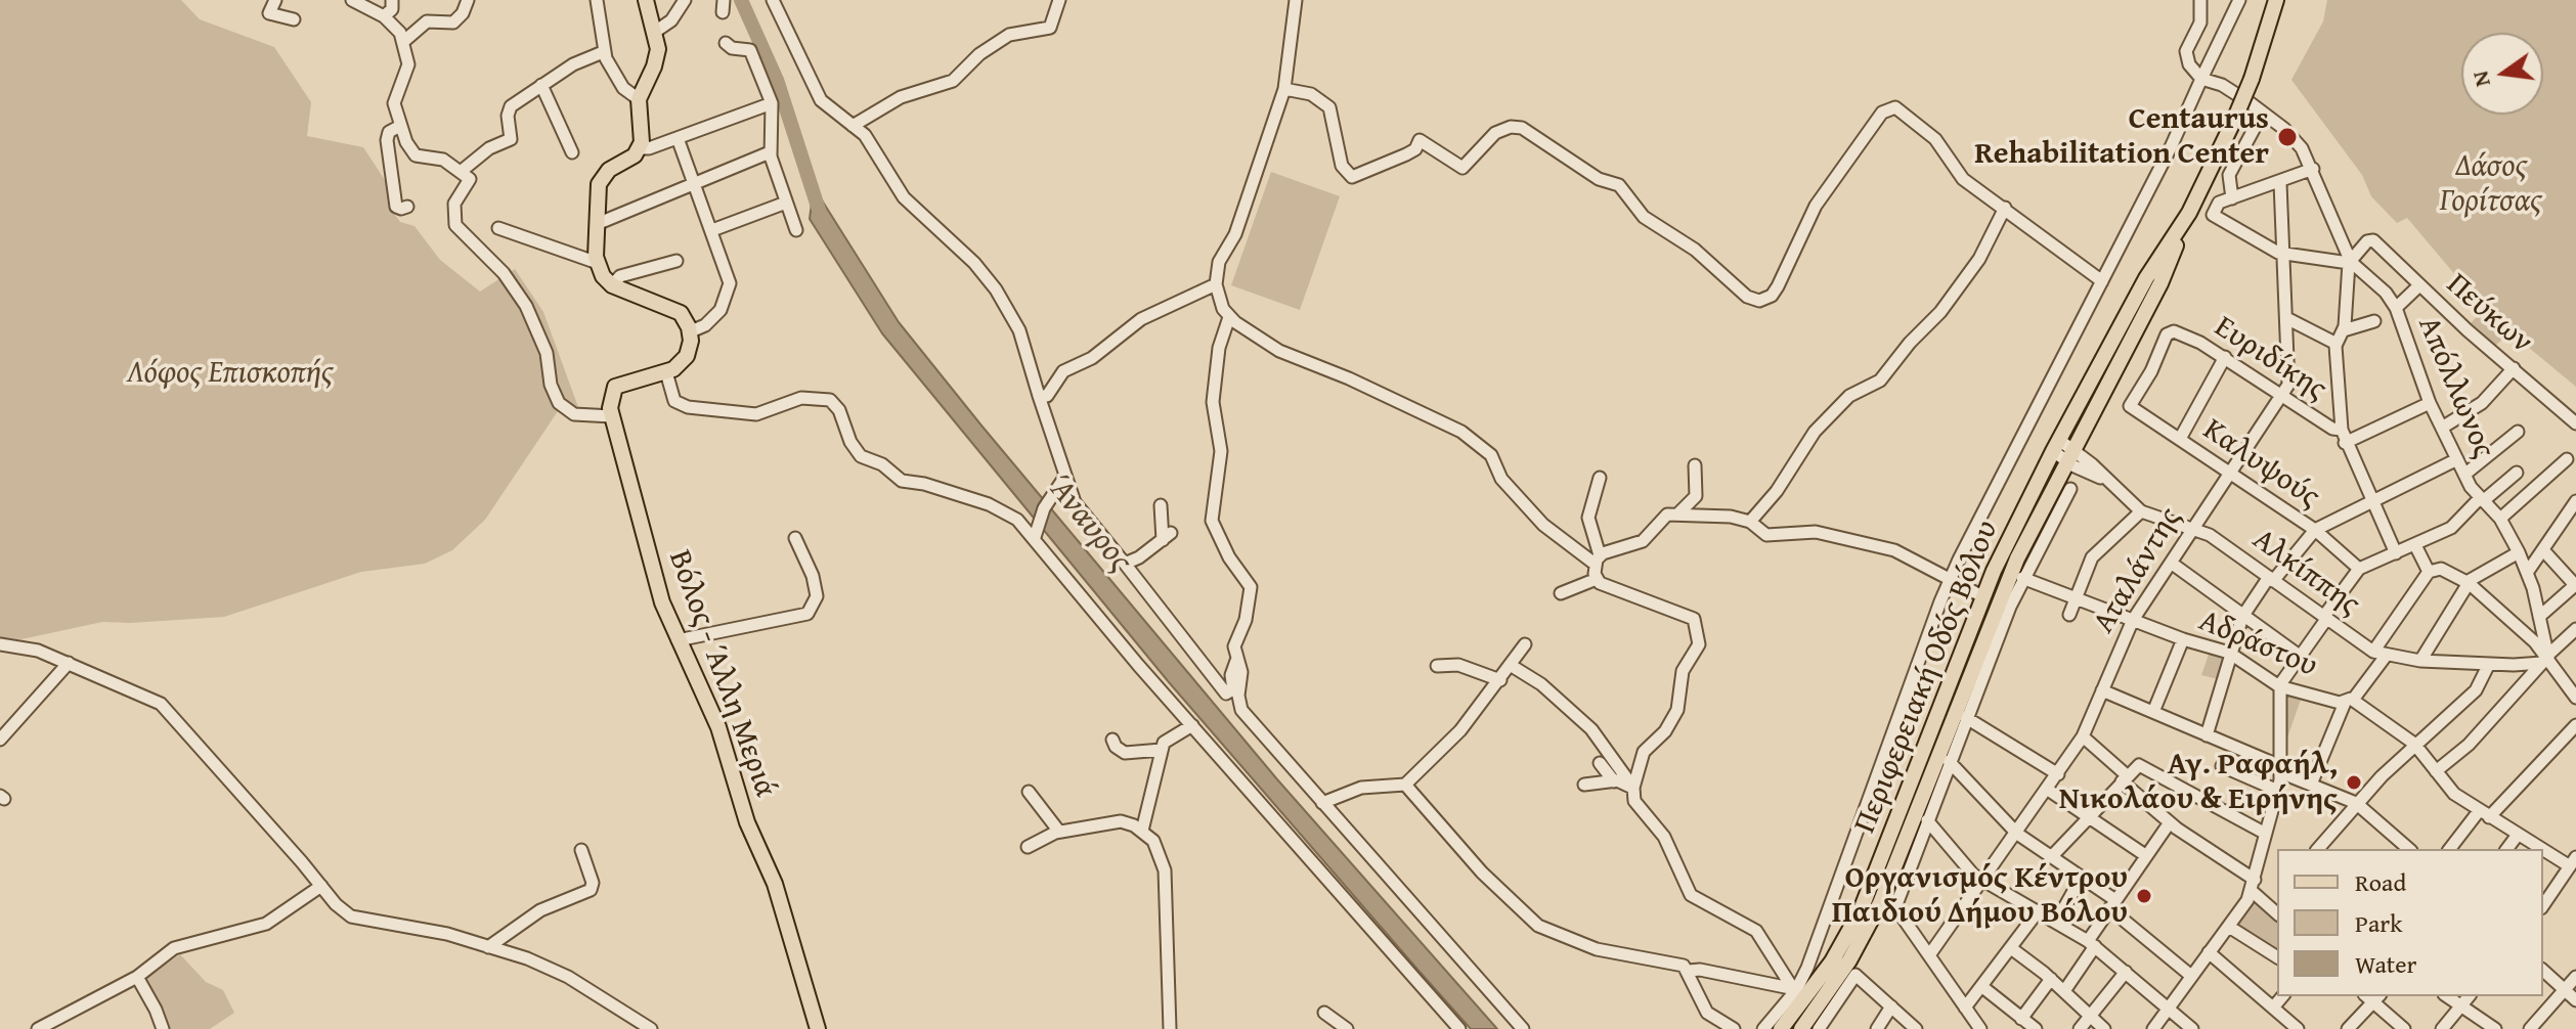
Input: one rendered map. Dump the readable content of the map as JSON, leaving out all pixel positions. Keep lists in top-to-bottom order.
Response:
{
  "streets": {
    "main road": ["Βόλος - Άλλη Μεριά", "Περιφερειακή Οδός Βόλου"],
    "street": [
      "Πεύκων",
      "Ευριδίκης",
      "Απόλλωνος",
      "Καλυψούς",
      "Αταλάντης",
      "Αλκίππης",
      "Αδράστου"
    ]
  },
  "crossings": [
    ["Πεύκων", "Απόλλωνος"],
    ["Ευριδίκης", "Καλυψούς"],
    ["Ευριδίκης", "Αταλάντης"],
    ["Απόλλωνος", "Αλκίππης"],
    ["Καλυψούς", "Αταλάντης"],
    ["Αταλάντης", "Αλκίππης"],
    ["Αταλάντης", "Αδράστου"],
    ["Αλκίππης", "Περιφερειακή Οδός Βόλου"]
  ],
  "water": ["Άναυρος"],
  "parks": ["Δάσος Γορίτσας", "Λόφος Επισκοπής"],
  "places": ["Centaurus Rehabilitation Center", "Αγ. Ραφαήλ, Νικολάου & Ειρήνης", "Οργανισμός Κέντρου Παιδιού Δήμου Βόλου"],
  "legend": ["Road", "Park", "Water"],
  "north": "left"
}
